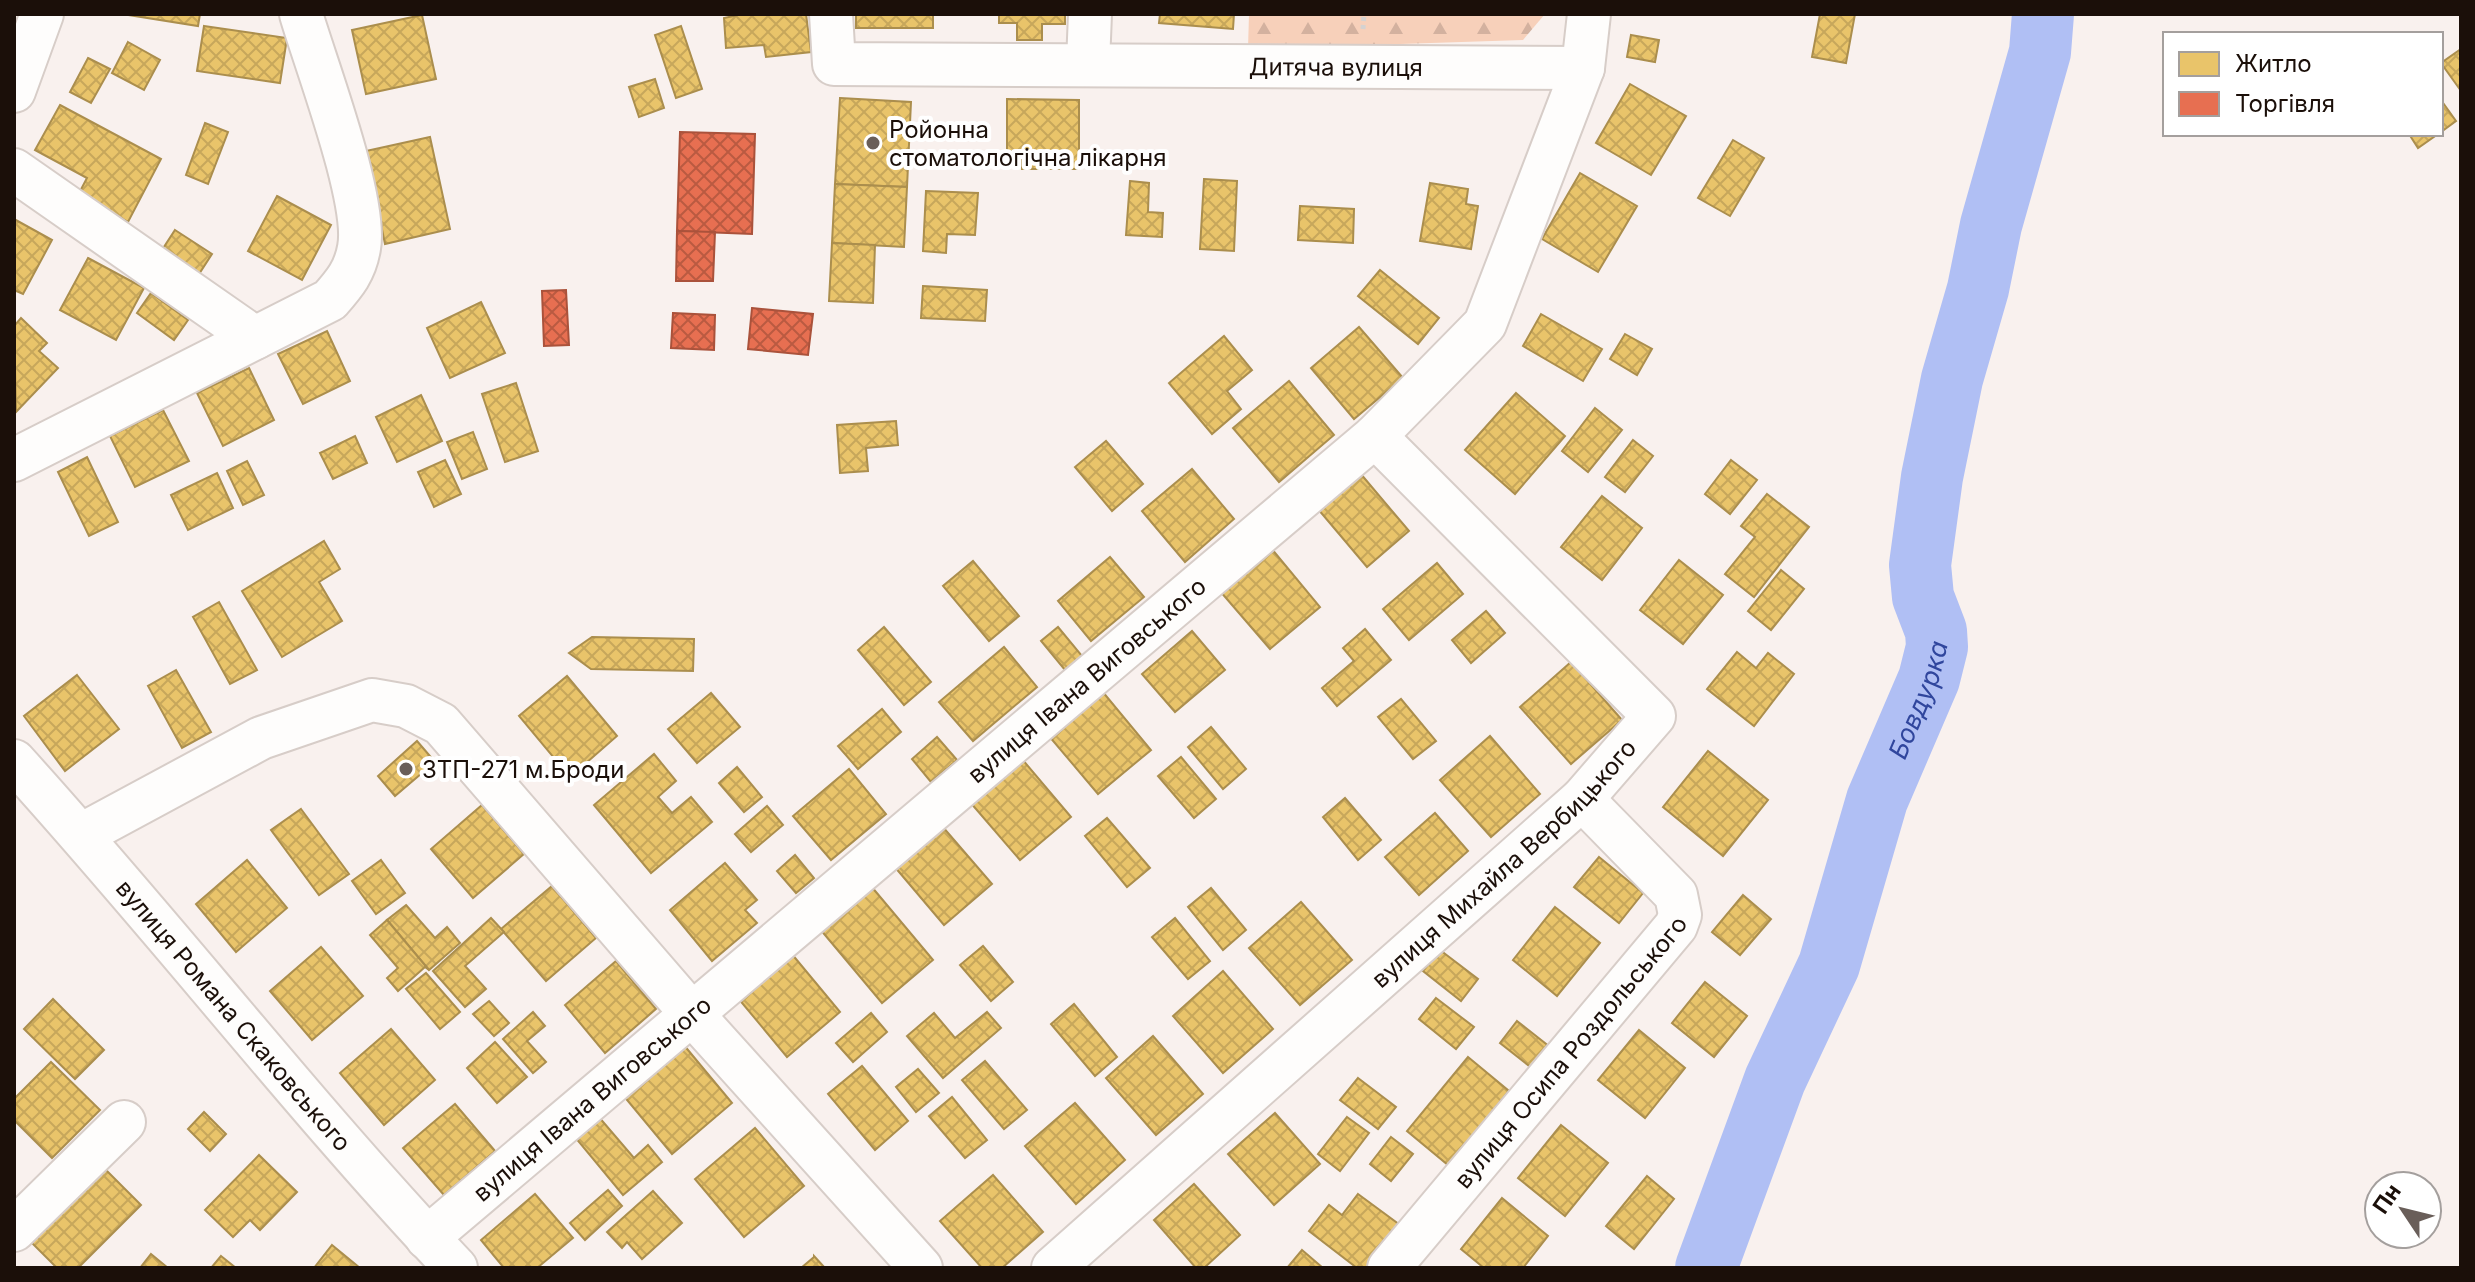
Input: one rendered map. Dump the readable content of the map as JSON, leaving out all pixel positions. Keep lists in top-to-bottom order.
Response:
{
  "streets": {
    "street": [
      "Дитяча вулиця",
      "вулиця Івана Виговського",
      "вулиця Михайла Вербицького",
      "вулиця Романа Скаковського",
      "вулиця Осипа Роздольського"
    ]
  },
  "crossings": [
    ["Дитяча вулиця", "вулиця Івана Виговського"],
    ["вулиця Івана Виговського", "вулиця Михайла Вербицького"],
    ["вулиця Івана Виговського", "вулиця Романа Скаковського"],
    ["вулиця Михайла Вербицького", "вулиця Осипа Роздольського"]
  ],
  "water": ["Бовдурка"],
  "places": ["Ройонна стоматологічна лікарня", "ЗТП-271 м.Броди"],
  "legend": ["Житло", "Торгівля"],
  "north": "top left"
}
